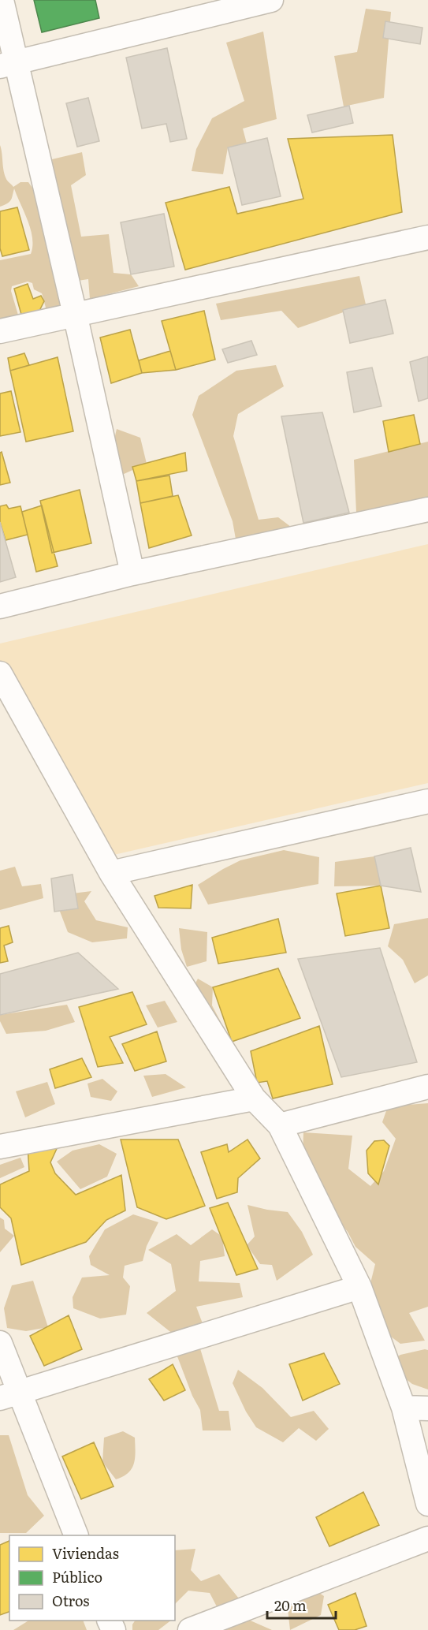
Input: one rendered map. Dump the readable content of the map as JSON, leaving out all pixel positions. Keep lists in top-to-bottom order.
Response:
{
  "legend": ["Viviendas", "Público", "Otros"],
  "scale_bar": "20 m"
}
